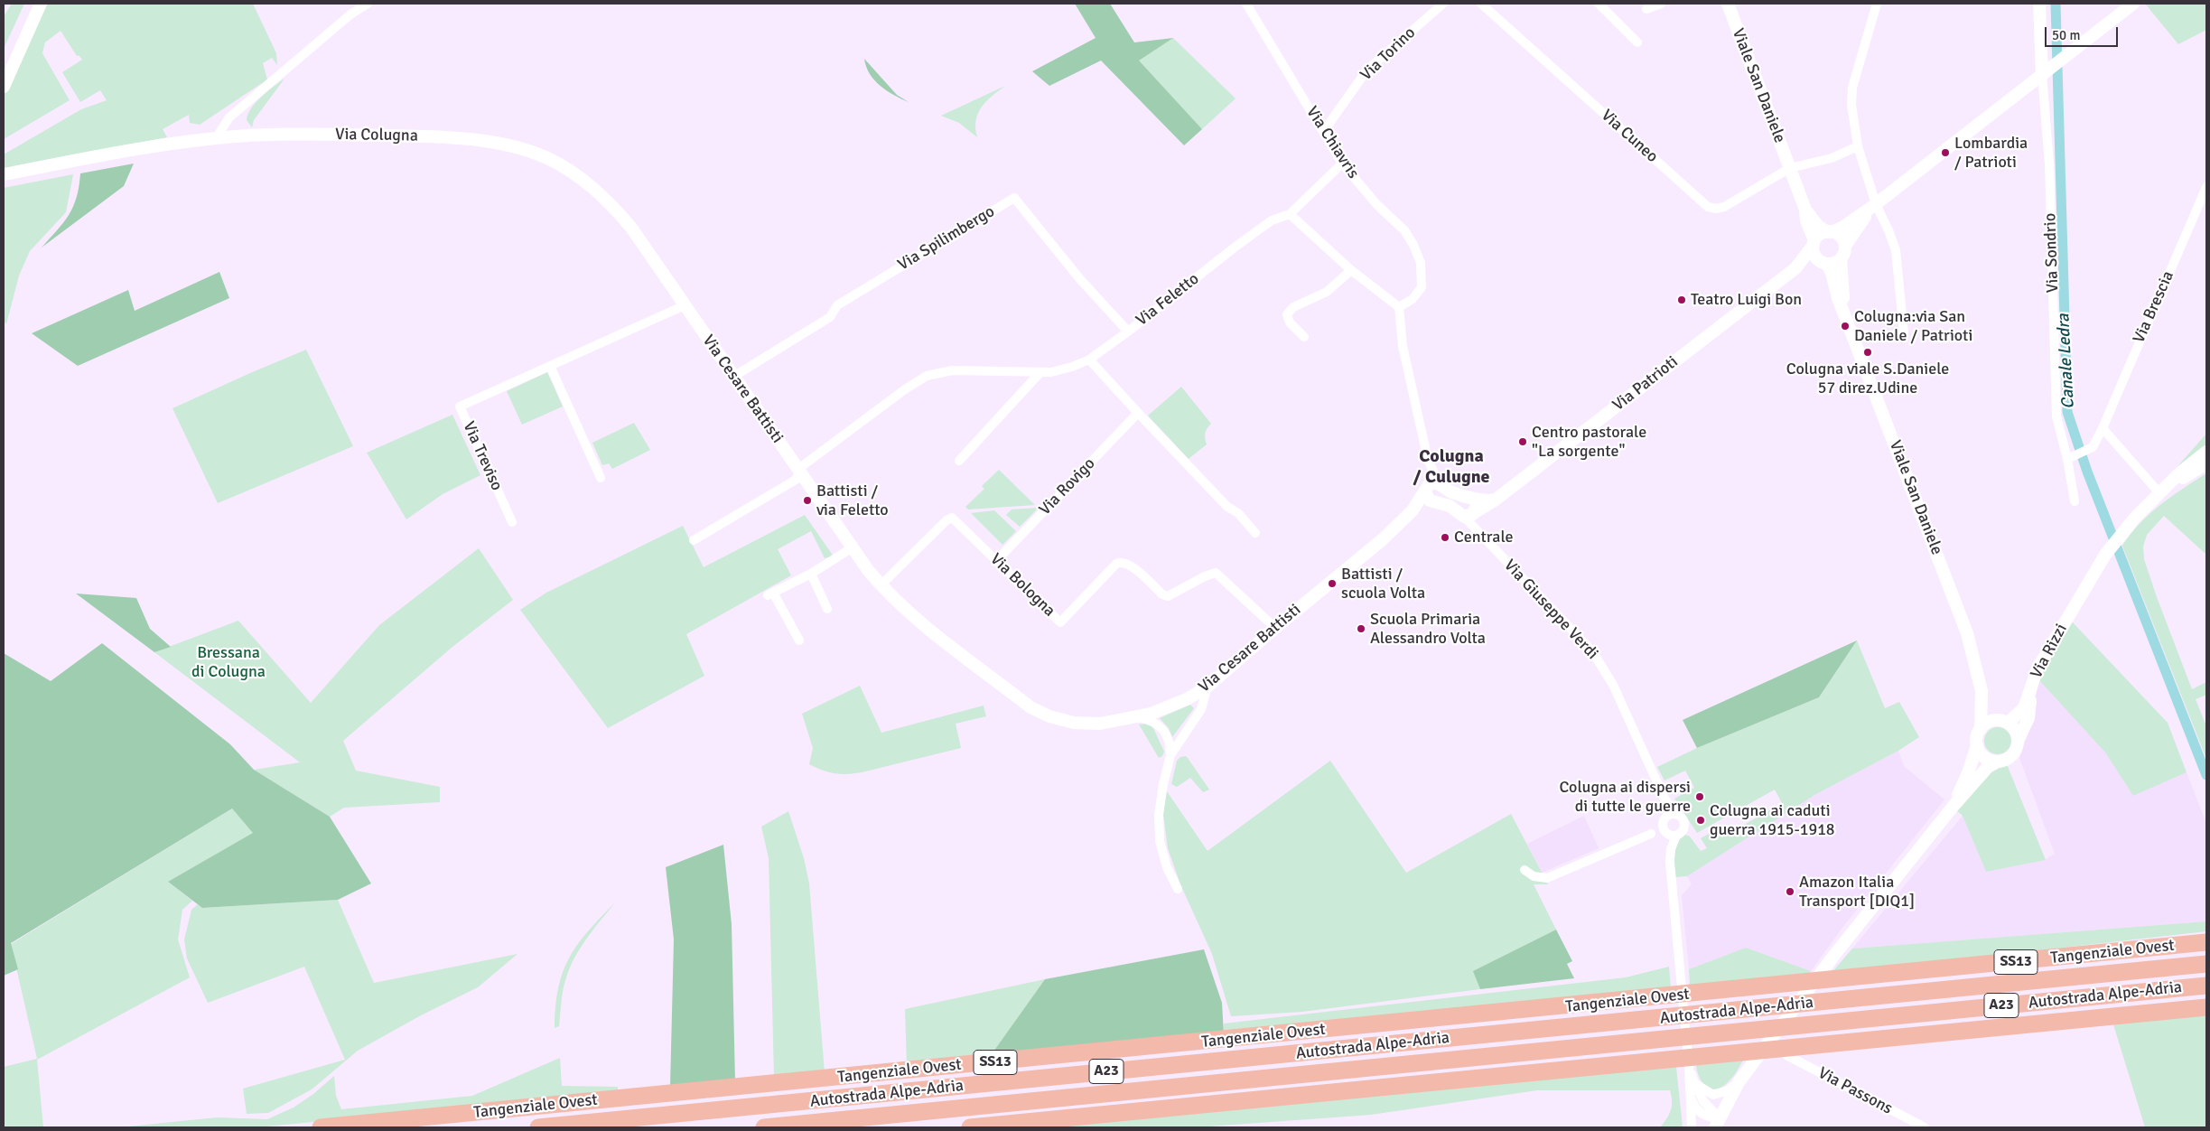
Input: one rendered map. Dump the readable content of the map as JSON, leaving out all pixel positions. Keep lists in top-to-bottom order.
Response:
{
  "streets": {
    "highway": [
      "Tangenziale Ovest",
      "SS13",
      "Autostrada Alpe-Adria",
      "A23"
    ],
    "street": [
      "Via Torino",
      "Viale San Daniele",
      "Via Colugna",
      "Via Cuneo",
      "Via Chiavris",
      "Via Spilimbergo",
      "Via Sondrio",
      "Via Feletto",
      "Via Brescia",
      "Via Patrioti",
      "Via Cesare Battisti",
      "Via Treviso",
      "Via Rovigo",
      "Via Bologna",
      "Via Giuseppe Verdi",
      "Via Rizzi",
      "Via Passons"
    ]
  },
  "crossings": [
    ["Via Torino", "Via Chiavris"],
    ["Viale San Daniele", "Via Cuneo"],
    ["Viale San Daniele", "Via Patrioti"],
    ["Viale San Daniele", "Via Rizzi"],
    ["Via Colugna", "Via Cesare Battisti"],
    ["Via Colugna", "Via Treviso"],
    ["Via Chiavris", "Via Feletto"],
    ["Via Spilimbergo", "Via Feletto"],
    ["Via Spilimbergo", "Via Cesare Battisti"],
    ["Via Sondrio", "Via Brescia"],
    ["Via Feletto", "Via Cesare Battisti"],
    ["Via Patrioti", "Via Giuseppe Verdi"],
    ["Via Cesare Battisti", "Via Treviso"],
    ["Via Cesare Battisti", "Via Bologna"],
    ["Via Rovigo", "Via Bologna"]
  ],
  "districts": ["Colugna / Culugne"],
  "water": ["Canale Ledra"],
  "parks": ["Bressana di Colugna"],
  "places": [
    "Lombardia / Patrioti",
    "Teatro Luigi Bon",
    "Colugna:via San Daniele / Patrioti",
    "Colugna viale S.Daniele 57 direz.Udine",
    "Centro pastorale \"La sorgente\"",
    "Battisti / via Feletto",
    "Centrale",
    "Battisti / scuola Volta",
    "Scuola Primaria Alessandro Volta",
    "Colugna ai dispersi di tutte le guerre",
    "Colugna ai caduti guerra 1915-1918",
    "Amazon Italia Transport [DIQ1]"
  ],
  "scale_bar": "50 m"
}
